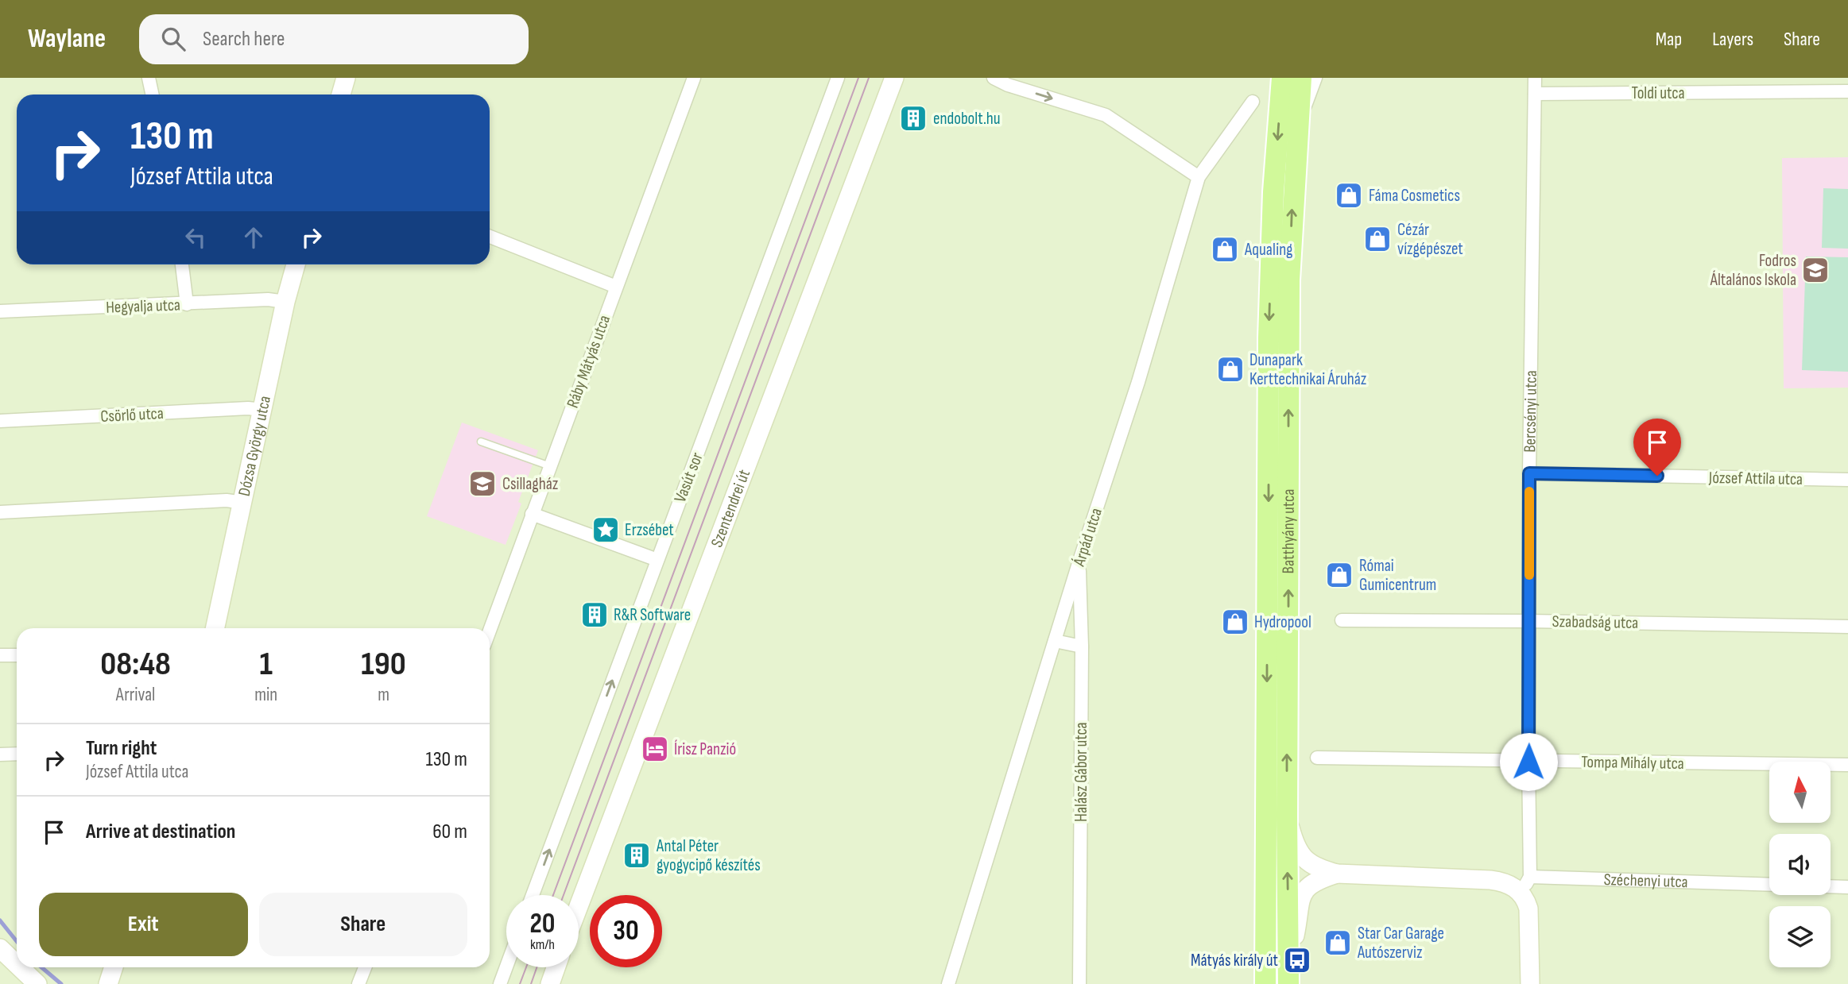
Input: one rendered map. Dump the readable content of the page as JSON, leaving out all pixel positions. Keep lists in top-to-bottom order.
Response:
{
  "streets": {
    "main road": ["Batthyány utca"],
    "street": [
      "Toldi utca",
      "Hegyalja utca",
      "Ráby Mátyás utca",
      "Bercsényi utca",
      "Csörlő utca",
      "Dózsa György utca",
      "Vasút sor",
      "József Attila utca",
      "Szentendrei út",
      "Árpád utca",
      "Szabadság utca",
      "Tompa Mihály utca",
      "Halász Gábor utca",
      "Széchenyi utca"
    ]
  },
  "crossings": [
    ["Toldi utca", "Bercsényi utca"],
    ["Hegyalja utca", "Dózsa György utca"],
    ["Bercsényi utca", "József Attila utca"],
    ["Bercsényi utca", "Szabadság utca"],
    ["Bercsényi utca", "Tompa Mihály utca"],
    ["Bercsényi utca", "Széchenyi utca"],
    ["Csörlő utca", "Dózsa György utca"],
    ["Árpád utca", "Halász Gábor utca"]
  ],
  "one_way": ["Vasút sor"],
  "places": {
    "building": ["endobolt.hu", "R&R Software", "Antal Péter gyogycipő készítés"],
    "shop": [
      "Fáma Cosmetics",
      "Cézár vízgépészet",
      "Aqualing",
      "Dunapark Kerttechnikai Áruház",
      "Római Gumicentrum",
      "Hydropool",
      "Star Car Garage Autószerviz"
    ],
    "school or university": ["Fodros Általános Iskola", "Csillagház"],
    "place": ["Erzsébet"],
    "hotel": ["Írisz Panzió"],
    "bus stop": ["Mátyás király út"]
  },
  "north": "top",
  "page": {
    "header": "Waylane",
    "search": "Search here",
    "nav": ["Map", "Layers", "Share"],
    "turn": ["130 m", "József Attila utca"],
    "eta": [
      "08:48",
      "Arrival",
      "1",
      "min",
      "190",
      "m"
    ],
    "list": [
      {
        "name": "Turn right",
        "note": "József Attila utca",
        "value": "130 m"
      },
      {
        "name": "Arrive at destination",
        "value": "60 m"
      }
    ],
    "buttons": ["Exit", "Share"],
    "speed": "20 km/h",
    "limit": "30"
  }
}
